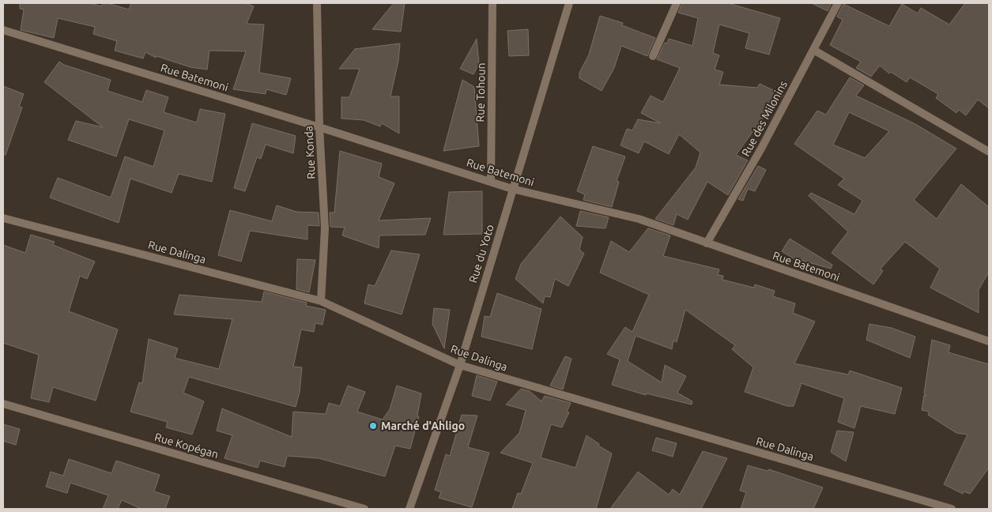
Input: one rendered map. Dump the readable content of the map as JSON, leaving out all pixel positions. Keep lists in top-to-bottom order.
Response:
{
  "streets": {
    "street": [
      "Rue Batemoni",
      "Rue Tohoun",
      "Rue des Milonins",
      "Rue Konda",
      "Rue Dalinga",
      "Rue du Yoto",
      "Rue Kopégan"
    ]
  },
  "crossings": [
    ["Rue Batemoni", "Rue Tohoun"],
    ["Rue Batemoni", "Rue des Milonins"],
    ["Rue Batemoni", "Rue Konda"],
    ["Rue Batemoni", "Rue du Yoto"],
    ["Rue Konda", "Rue Dalinga"],
    ["Rue Dalinga", "Rue du Yoto"]
  ],
  "places": ["Marché d'Ahligo"]
}
